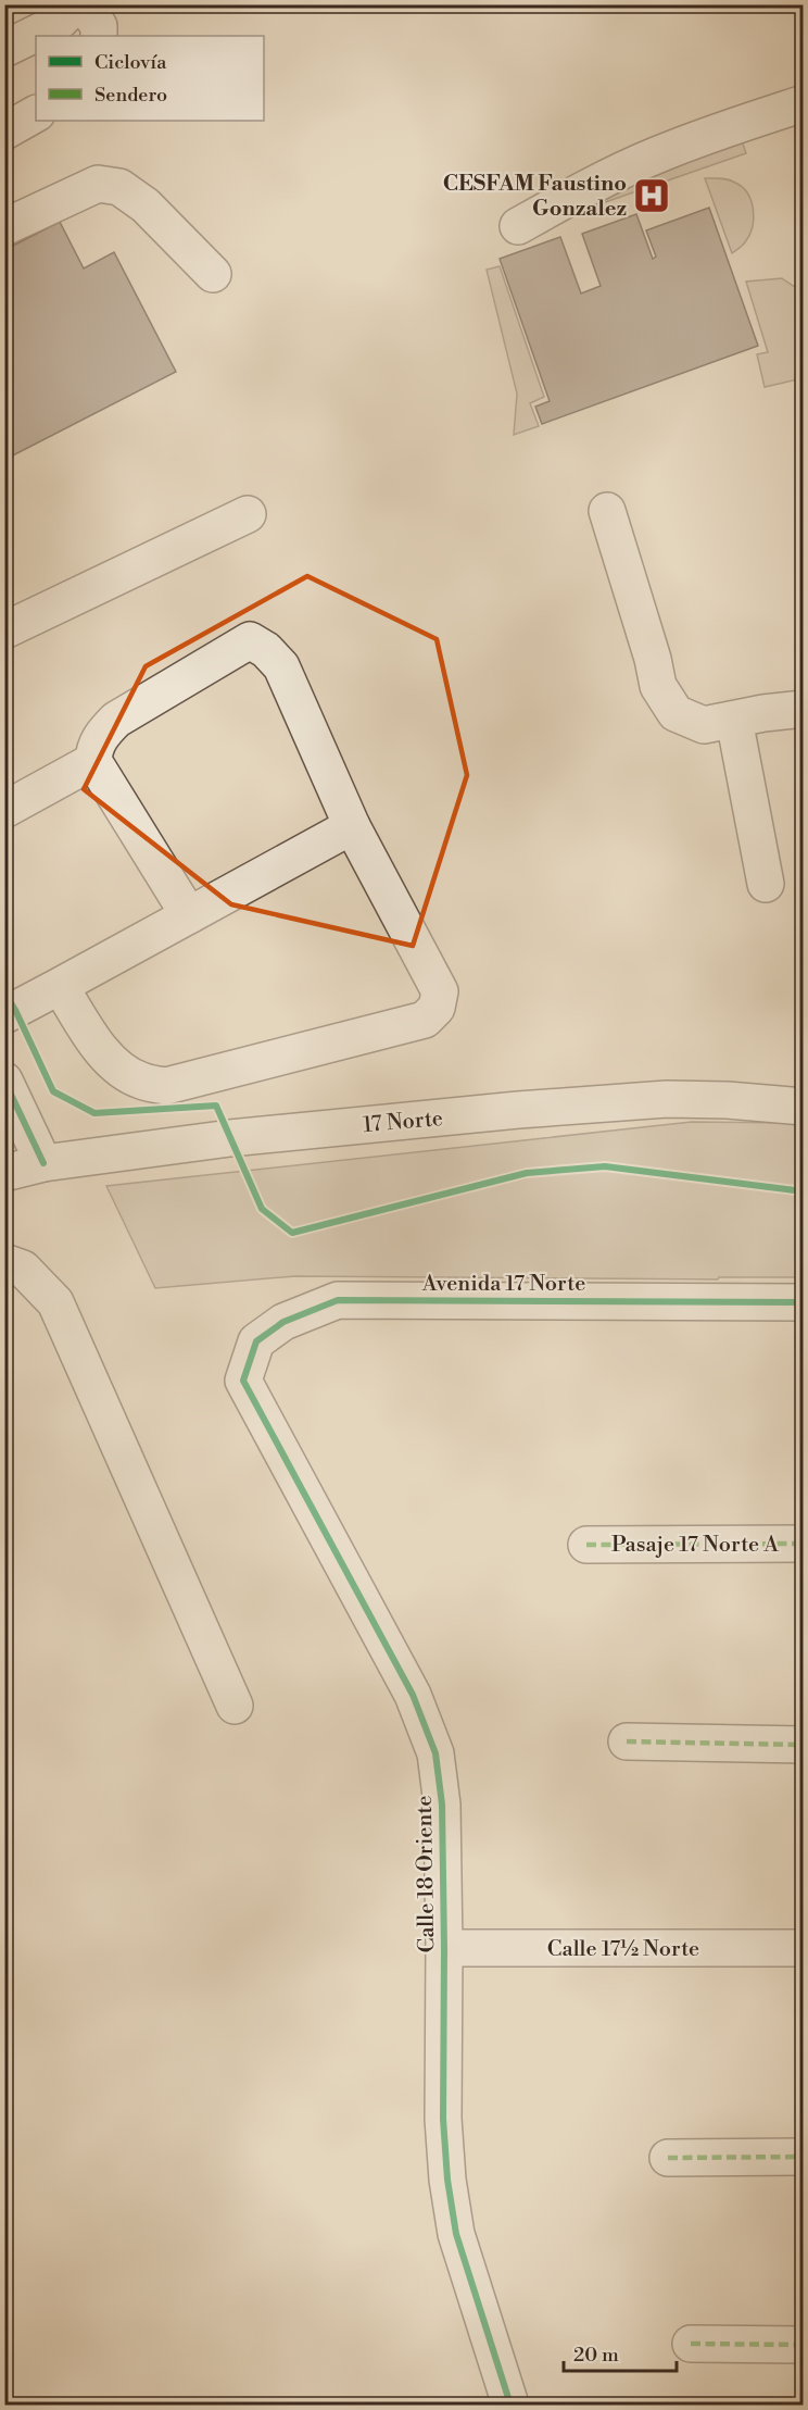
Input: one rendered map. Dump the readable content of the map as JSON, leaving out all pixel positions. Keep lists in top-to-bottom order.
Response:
{
  "streets": {
    "street": [
      "17 Norte",
      "Avenida 17 Norte",
      "Pasaje 17 Norte A",
      "Calle 18 Oriente",
      "Calle 17½ Norte"
    ]
  },
  "crossings": [
    ["Avenida 17 Norte", "Calle 18 Oriente"],
    ["Calle 18 Oriente", "Calle 17½ Norte"]
  ],
  "places": {
    "hospital": ["CESFAM Faustino Gonzalez"]
  },
  "legend": ["Ciclovía", "Sendero"],
  "scale_bar": "20 m"
}
